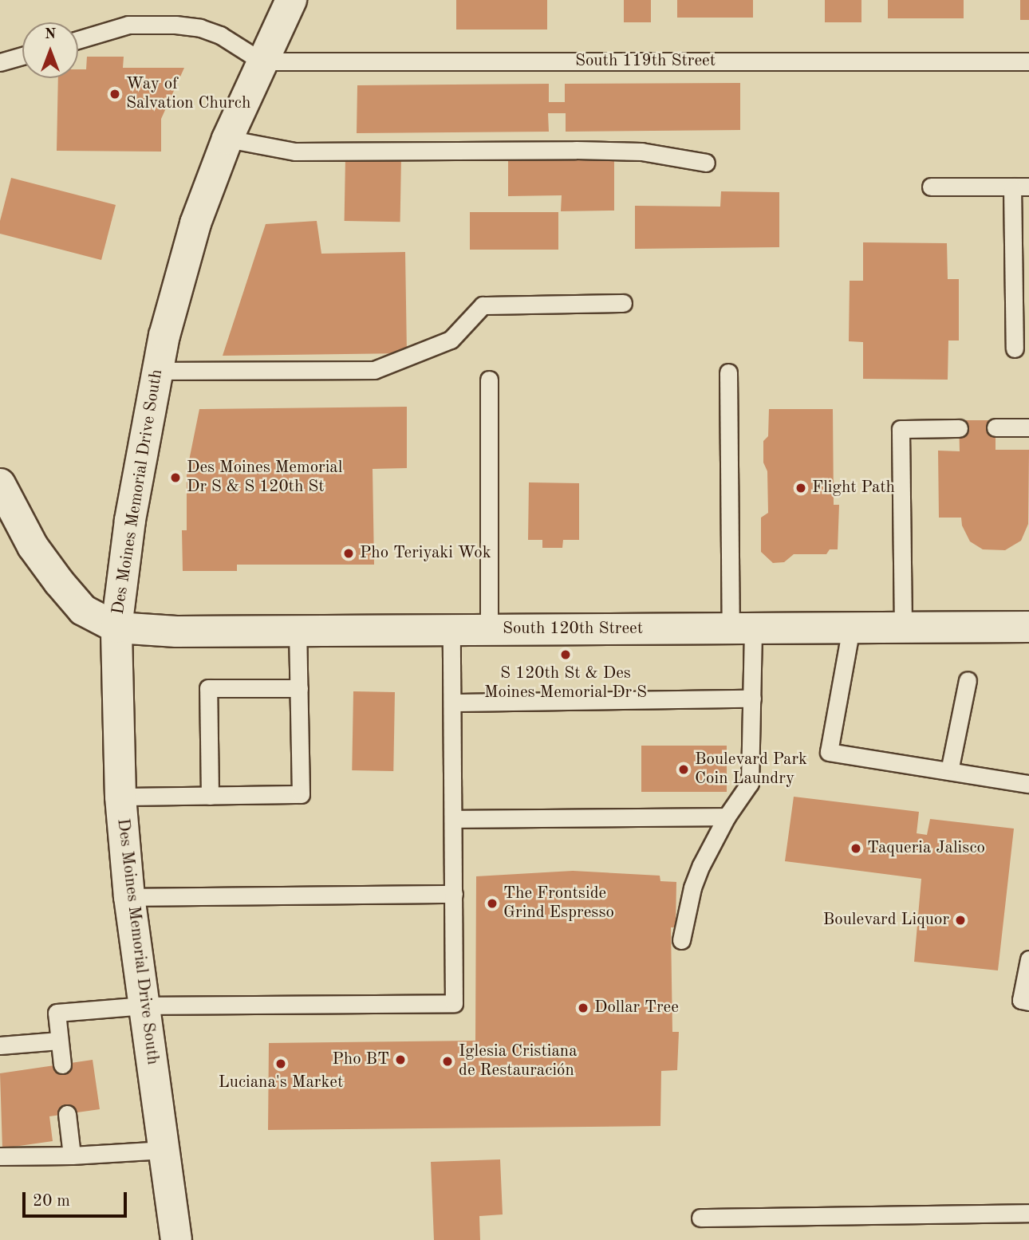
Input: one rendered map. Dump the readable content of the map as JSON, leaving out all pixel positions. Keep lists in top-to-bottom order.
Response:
{
  "streets": {
    "main road": ["Des Moines Memorial Drive South", "South 120th Street"],
    "lane": ["South 119th Street"]
  },
  "crossings": [
    ["South 119th Street", "Des Moines Memorial Drive South"],
    ["Des Moines Memorial Drive South", "South 120th Street"]
  ],
  "places": [
    "Way of Salvation Church",
    "Des Moines Memorial Dr S & S 120th St",
    "Flight Path",
    "Pho Teriyaki Wok",
    "S 120th St & Des Moines Memorial Dr S",
    "Boulevard Park Coin Laundry",
    "Taqueria Jalisco",
    "The Frontside Grind Espresso",
    "Boulevard Liquor",
    "Dollar Tree",
    "Pho BT",
    "Iglesia Cristiana de Restauración",
    "Luciana's Market"
  ],
  "scale_bar": "20 m",
  "north": "top"
}
